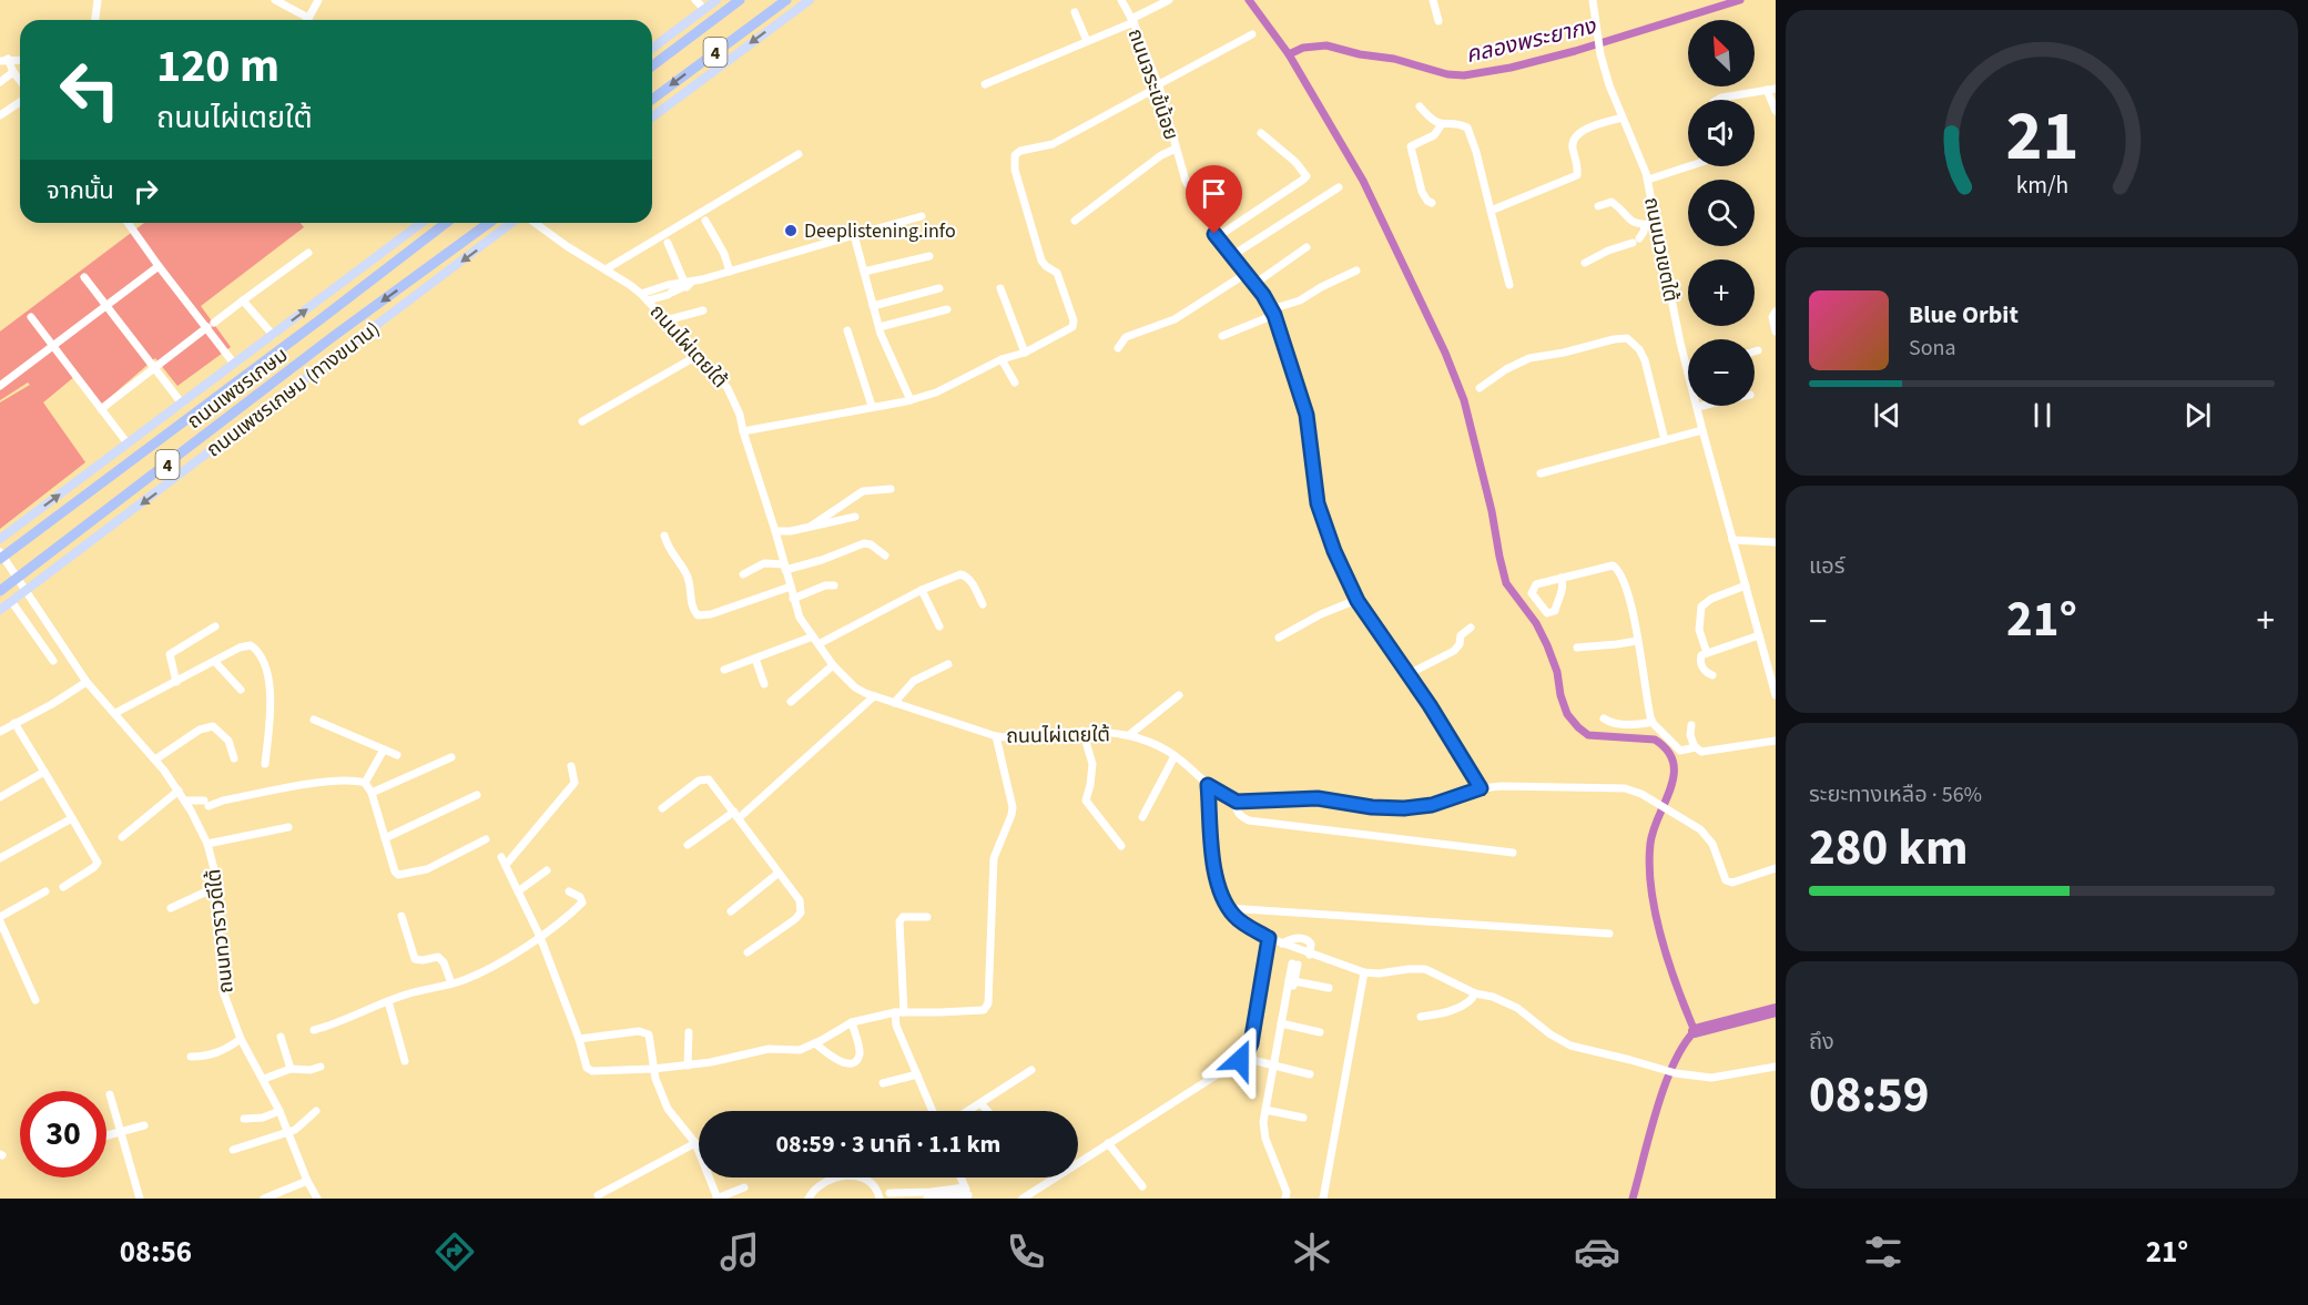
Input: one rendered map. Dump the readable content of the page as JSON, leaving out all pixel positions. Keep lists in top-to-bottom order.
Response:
{
  "streets": {
    "highway": ["4", "ถนนเพชรเกษม"],
    "main road": ["ถนนเพชรเกษม (ทางขนาน)"],
    "street": [
      "ถนนจระเข้น้อย",
      "ถนนนวเขตใต้",
      "ถนนไผ่เตยใต้",
      "ถนนทวาราวดีใต้"
    ]
  },
  "crossings": [
    ["ถนนเพชรเกษม (ทางขนาน)", "ถนนทวาราวดีใต้"]
  ],
  "water": ["คลองพระยากง"],
  "places": ["Deeplistening.info"],
  "north": "top left",
  "page": {
    "map_buttons": ["+", "−"],
    "turn": ["120 m", "ถนนไผ่เตยใต้"],
    "then": "จากนั้น",
    "song": ["Blue Orbit", "Sona"],
    "tile": [
      "แอร์",
      ["ระยะทางเหลือ · 56%", "280 km"],
      ["ถึง", "08:59"]
    ],
    "heat": ["−", "21°", "+"],
    "limit": "30",
    "trip": "08:59 · 3 นาที · 1.1 km",
    "tabs": ["08:56", "21°"],
    "gauge": ["21", "km/h"]
  }
}
